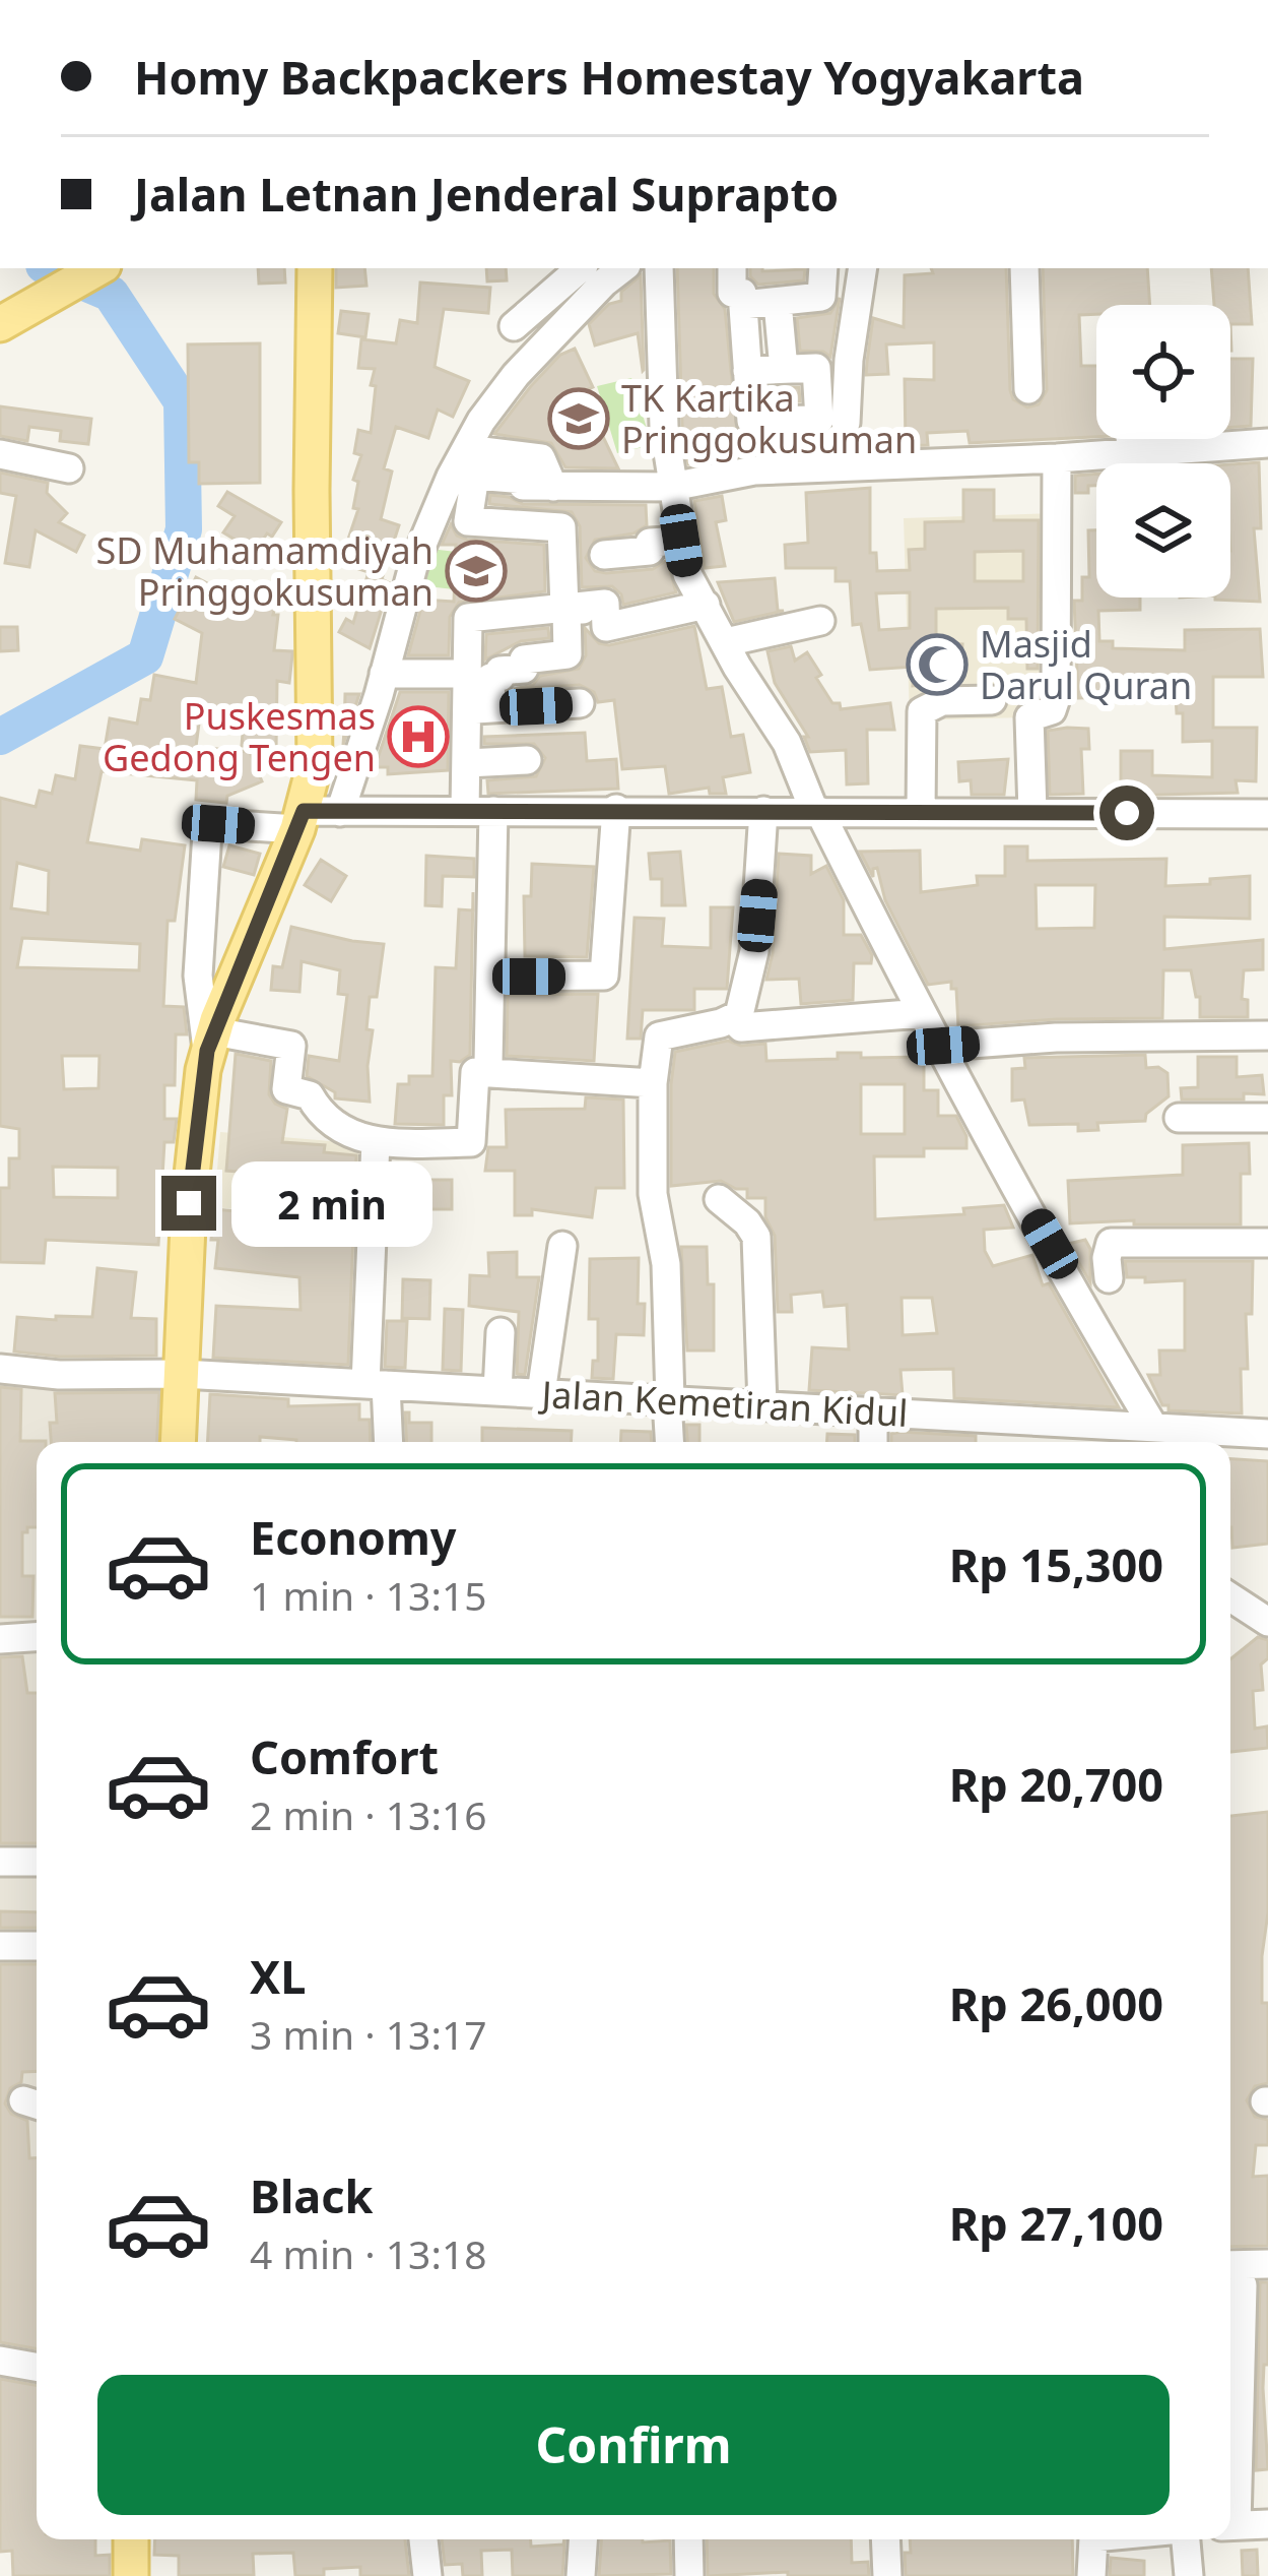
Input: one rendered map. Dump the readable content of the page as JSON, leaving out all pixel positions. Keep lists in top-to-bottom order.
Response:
{
  "streets": {
    "street": ["Jalan Kemetiran Kidul"]
  },
  "places": {
    "school or university": ["TK Kartika Pringgokusuman", "SD Muhamamdiyah Pringgokusuman"],
    "mosque": ["Masjid Darul Quran"],
    "hospital": ["Puskesmas Gedong Tengen"]
  },
  "page": {
    "banner": ["Homy Backpackers Homestay Yogyakarta", "Jalan Letnan Jenderal Suprapto"],
    "bubble": "2 min",
    "list": [
      {
        "name": "Economy",
        "note": "1 min · 13:15",
        "value": "Rp 15,300"
      },
      {
        "name": "Comfort",
        "note": "2 min · 13:16",
        "value": "Rp 20,700"
      },
      {
        "name": "XL",
        "note": "3 min · 13:17",
        "value": "Rp 26,000"
      },
      {
        "name": "Black",
        "note": "4 min · 13:18",
        "value": "Rp 27,100"
      }
    ],
    "buttons": "Confirm"
  }
}
